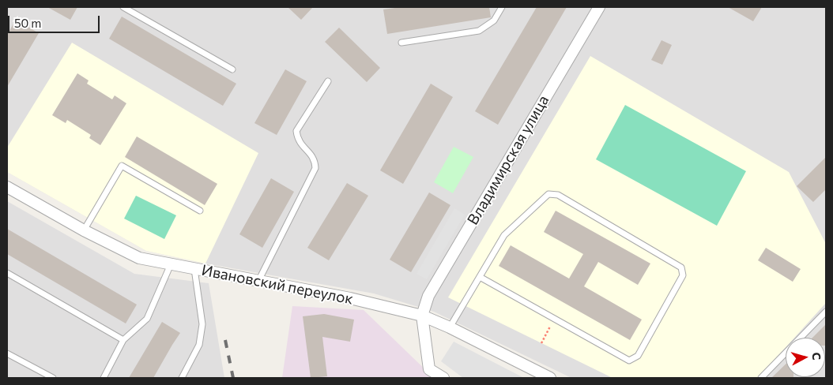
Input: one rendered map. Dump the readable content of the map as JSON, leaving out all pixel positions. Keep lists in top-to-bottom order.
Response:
{
  "streets": {
    "street": ["Владимирская улица", "Ивановский переулок"]
  },
  "crossings": [
    ["Владимирская улица", "Ивановский переулок"]
  ],
  "scale_bar": "50 m",
  "north": "right"
}
